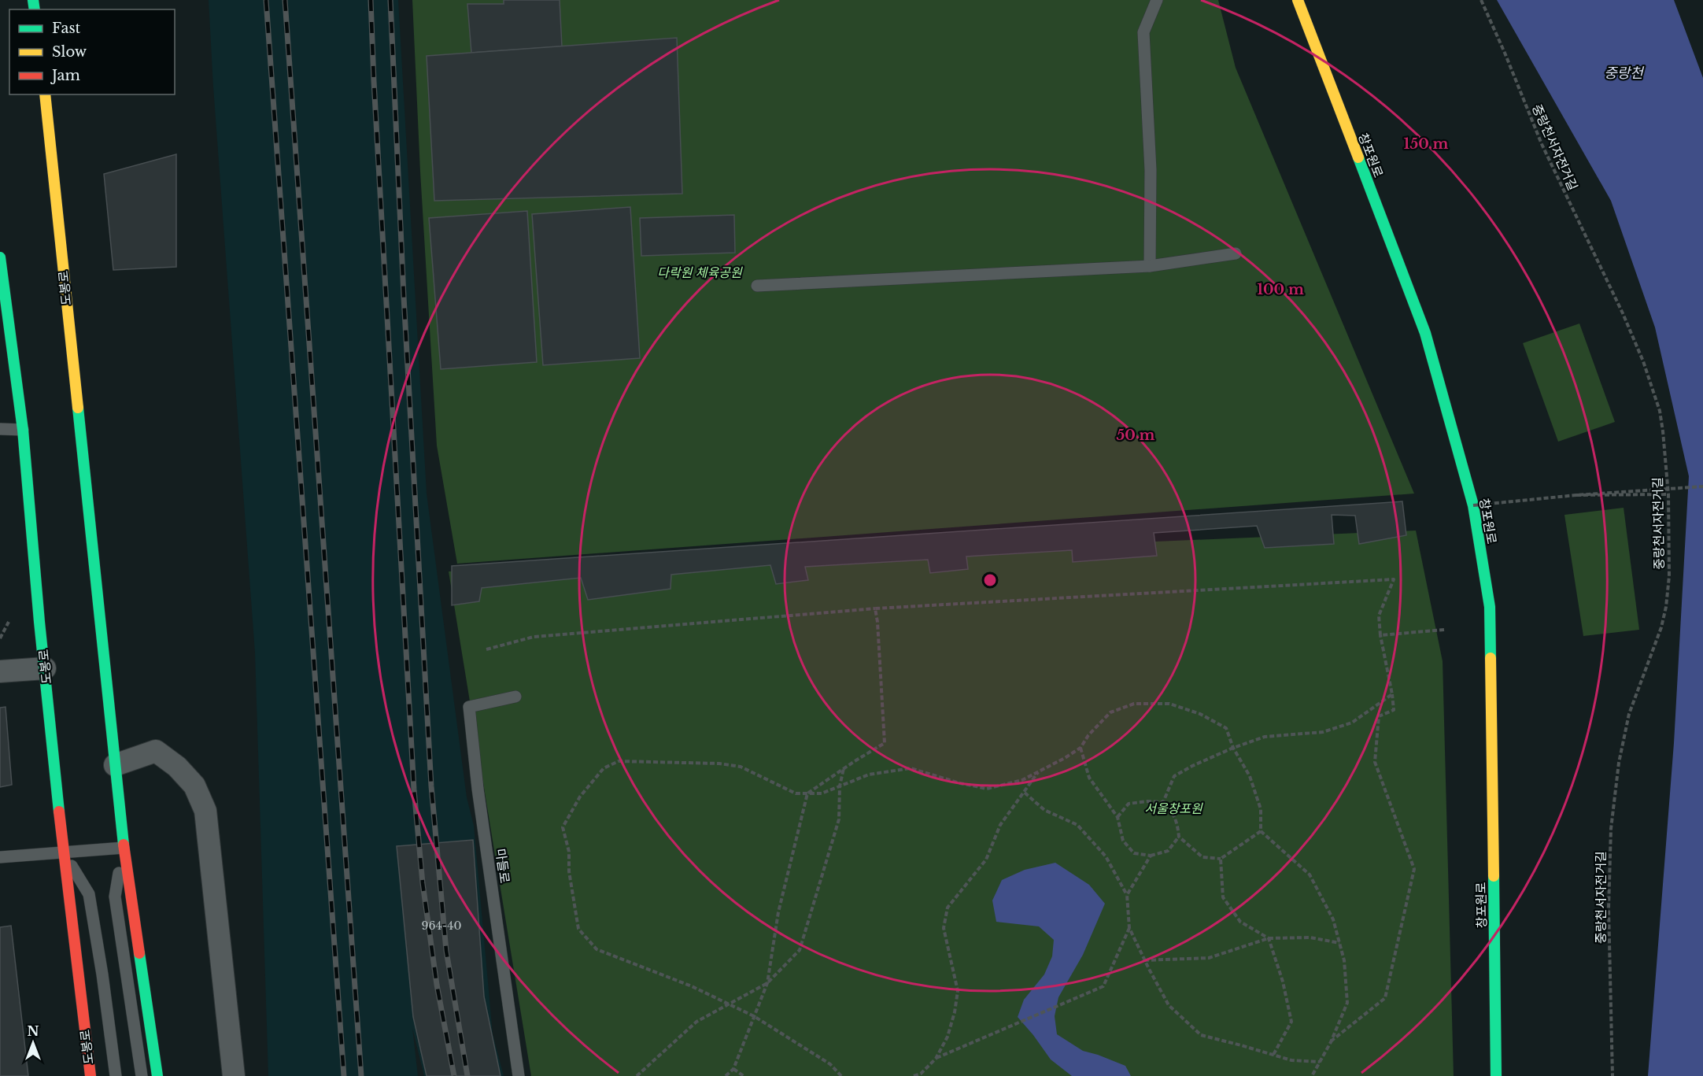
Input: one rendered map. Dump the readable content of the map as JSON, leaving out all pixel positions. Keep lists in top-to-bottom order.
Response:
{
  "streets": {
    "main road": ["창포원로", "도봉로"],
    "lane": ["마들로"],
    "path": ["중랑천서자전거길"]
  },
  "water": ["중랑천"],
  "parks": ["다락원 체육공원", "서울창포원"],
  "house_numbers": ["964-40"],
  "legend": ["Fast", "Slow", "Jam"],
  "north": "top",
  "rings": ["150 m", "100 m", "50 m"]
}
